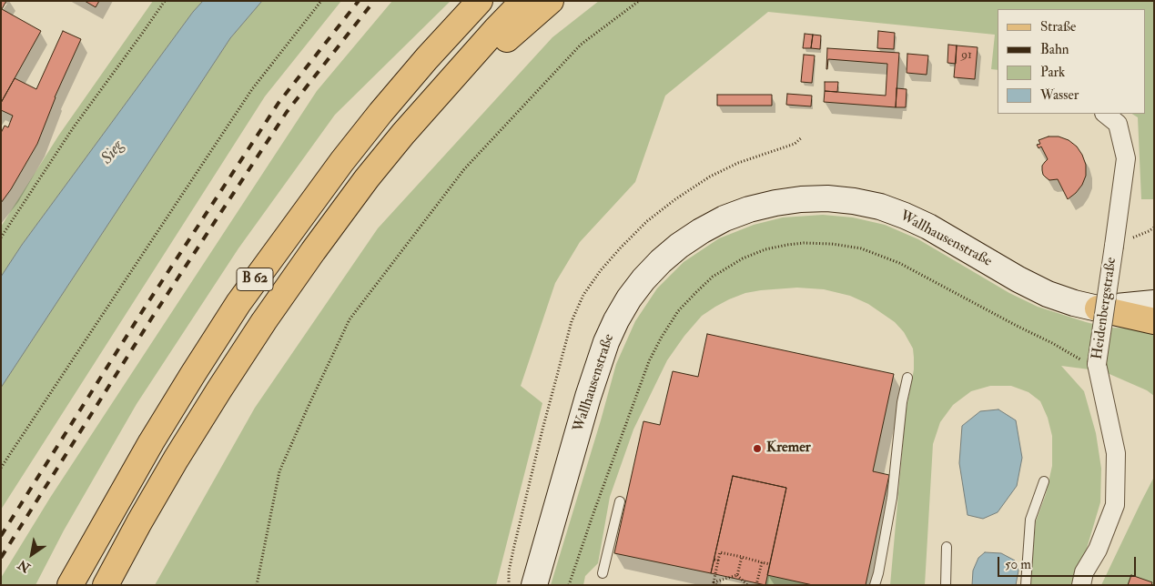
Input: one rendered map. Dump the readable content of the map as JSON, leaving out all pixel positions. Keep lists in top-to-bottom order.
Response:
{
  "streets": {
    "main road": ["B 62"],
    "street": ["Wallhausenstraße", "Heidenbergstraße"]
  },
  "water": ["Sieg"],
  "places": ["Kremer"],
  "house_numbers": ["91"],
  "legend": [
    "Straße",
    "Bahn",
    "Park",
    "Wasser"
  ],
  "scale_bar": "50 m",
  "north": "bottom left"
}
